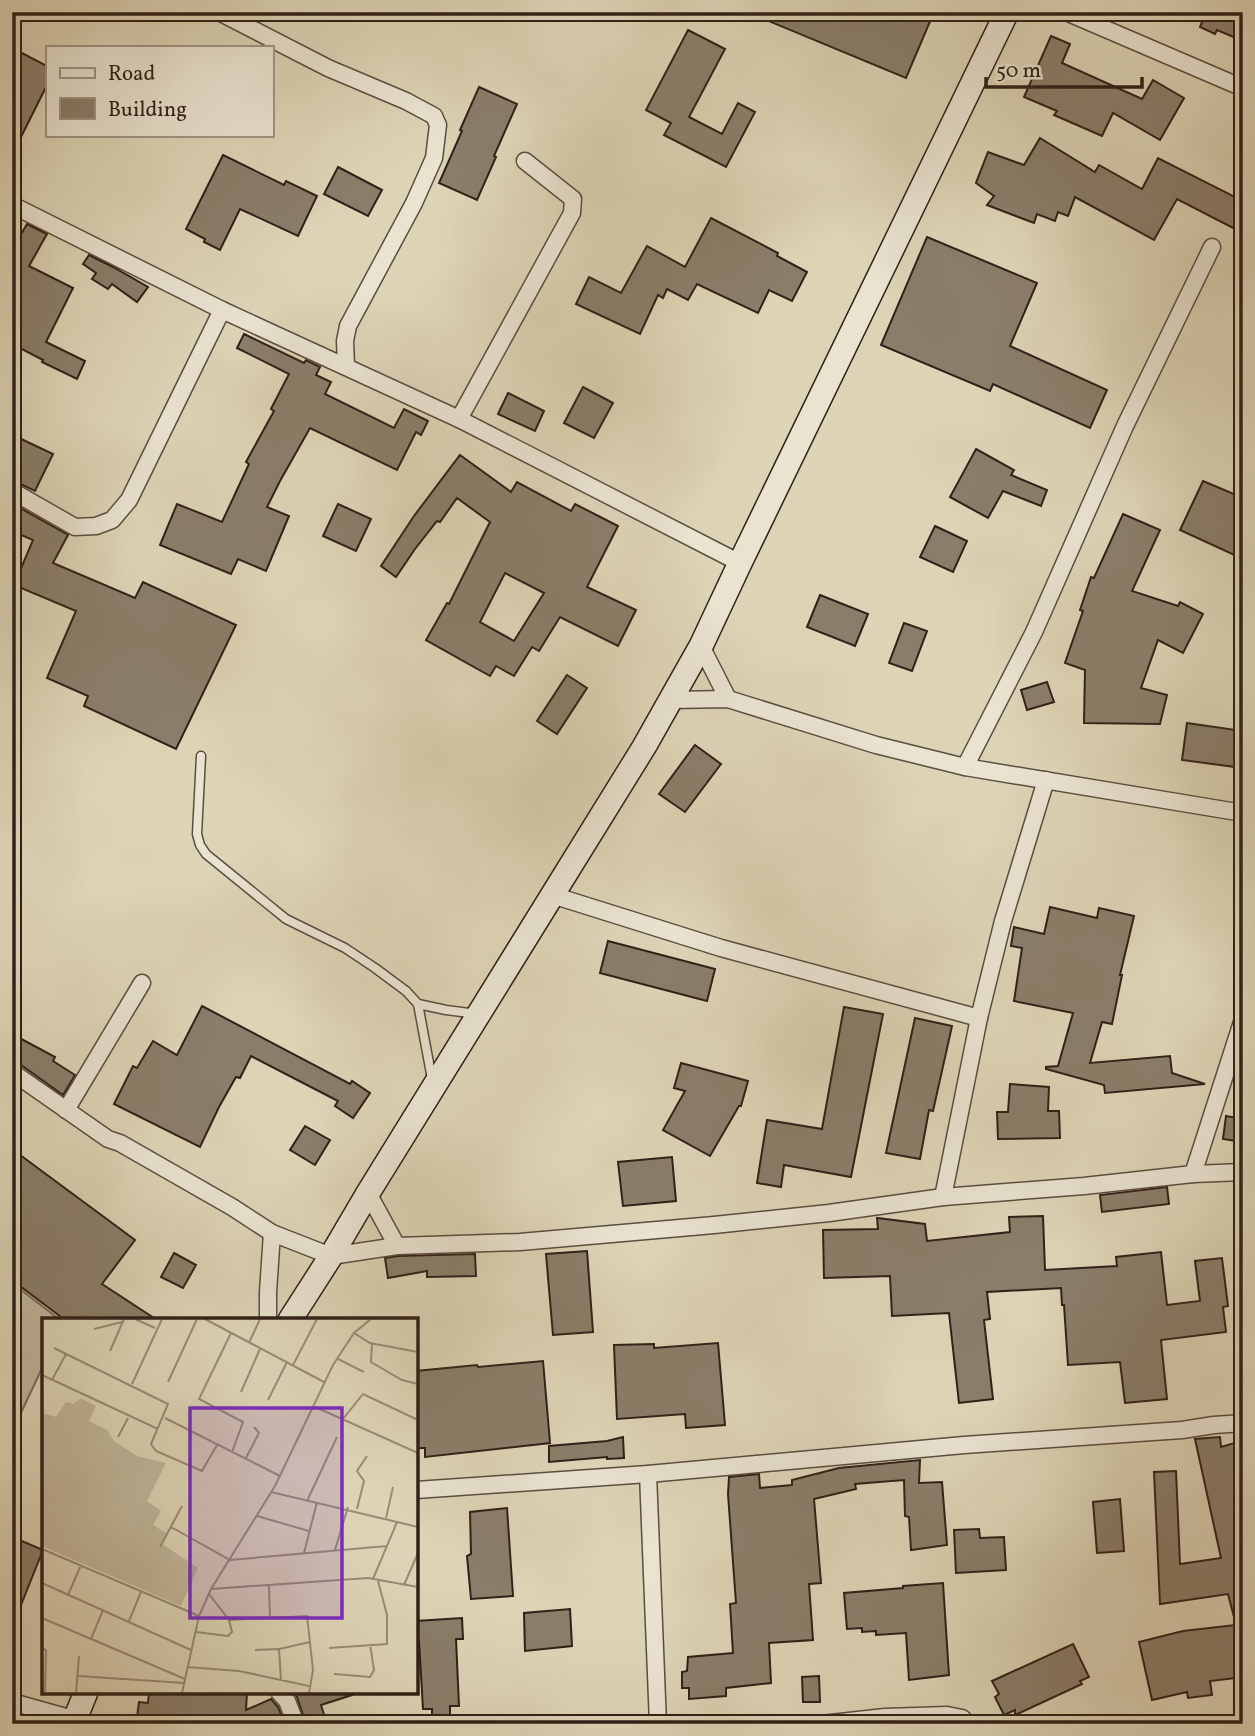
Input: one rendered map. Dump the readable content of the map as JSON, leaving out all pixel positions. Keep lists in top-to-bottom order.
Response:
{
  "legend": ["Road", "Building"],
  "scale_bar": "50 m"
}
